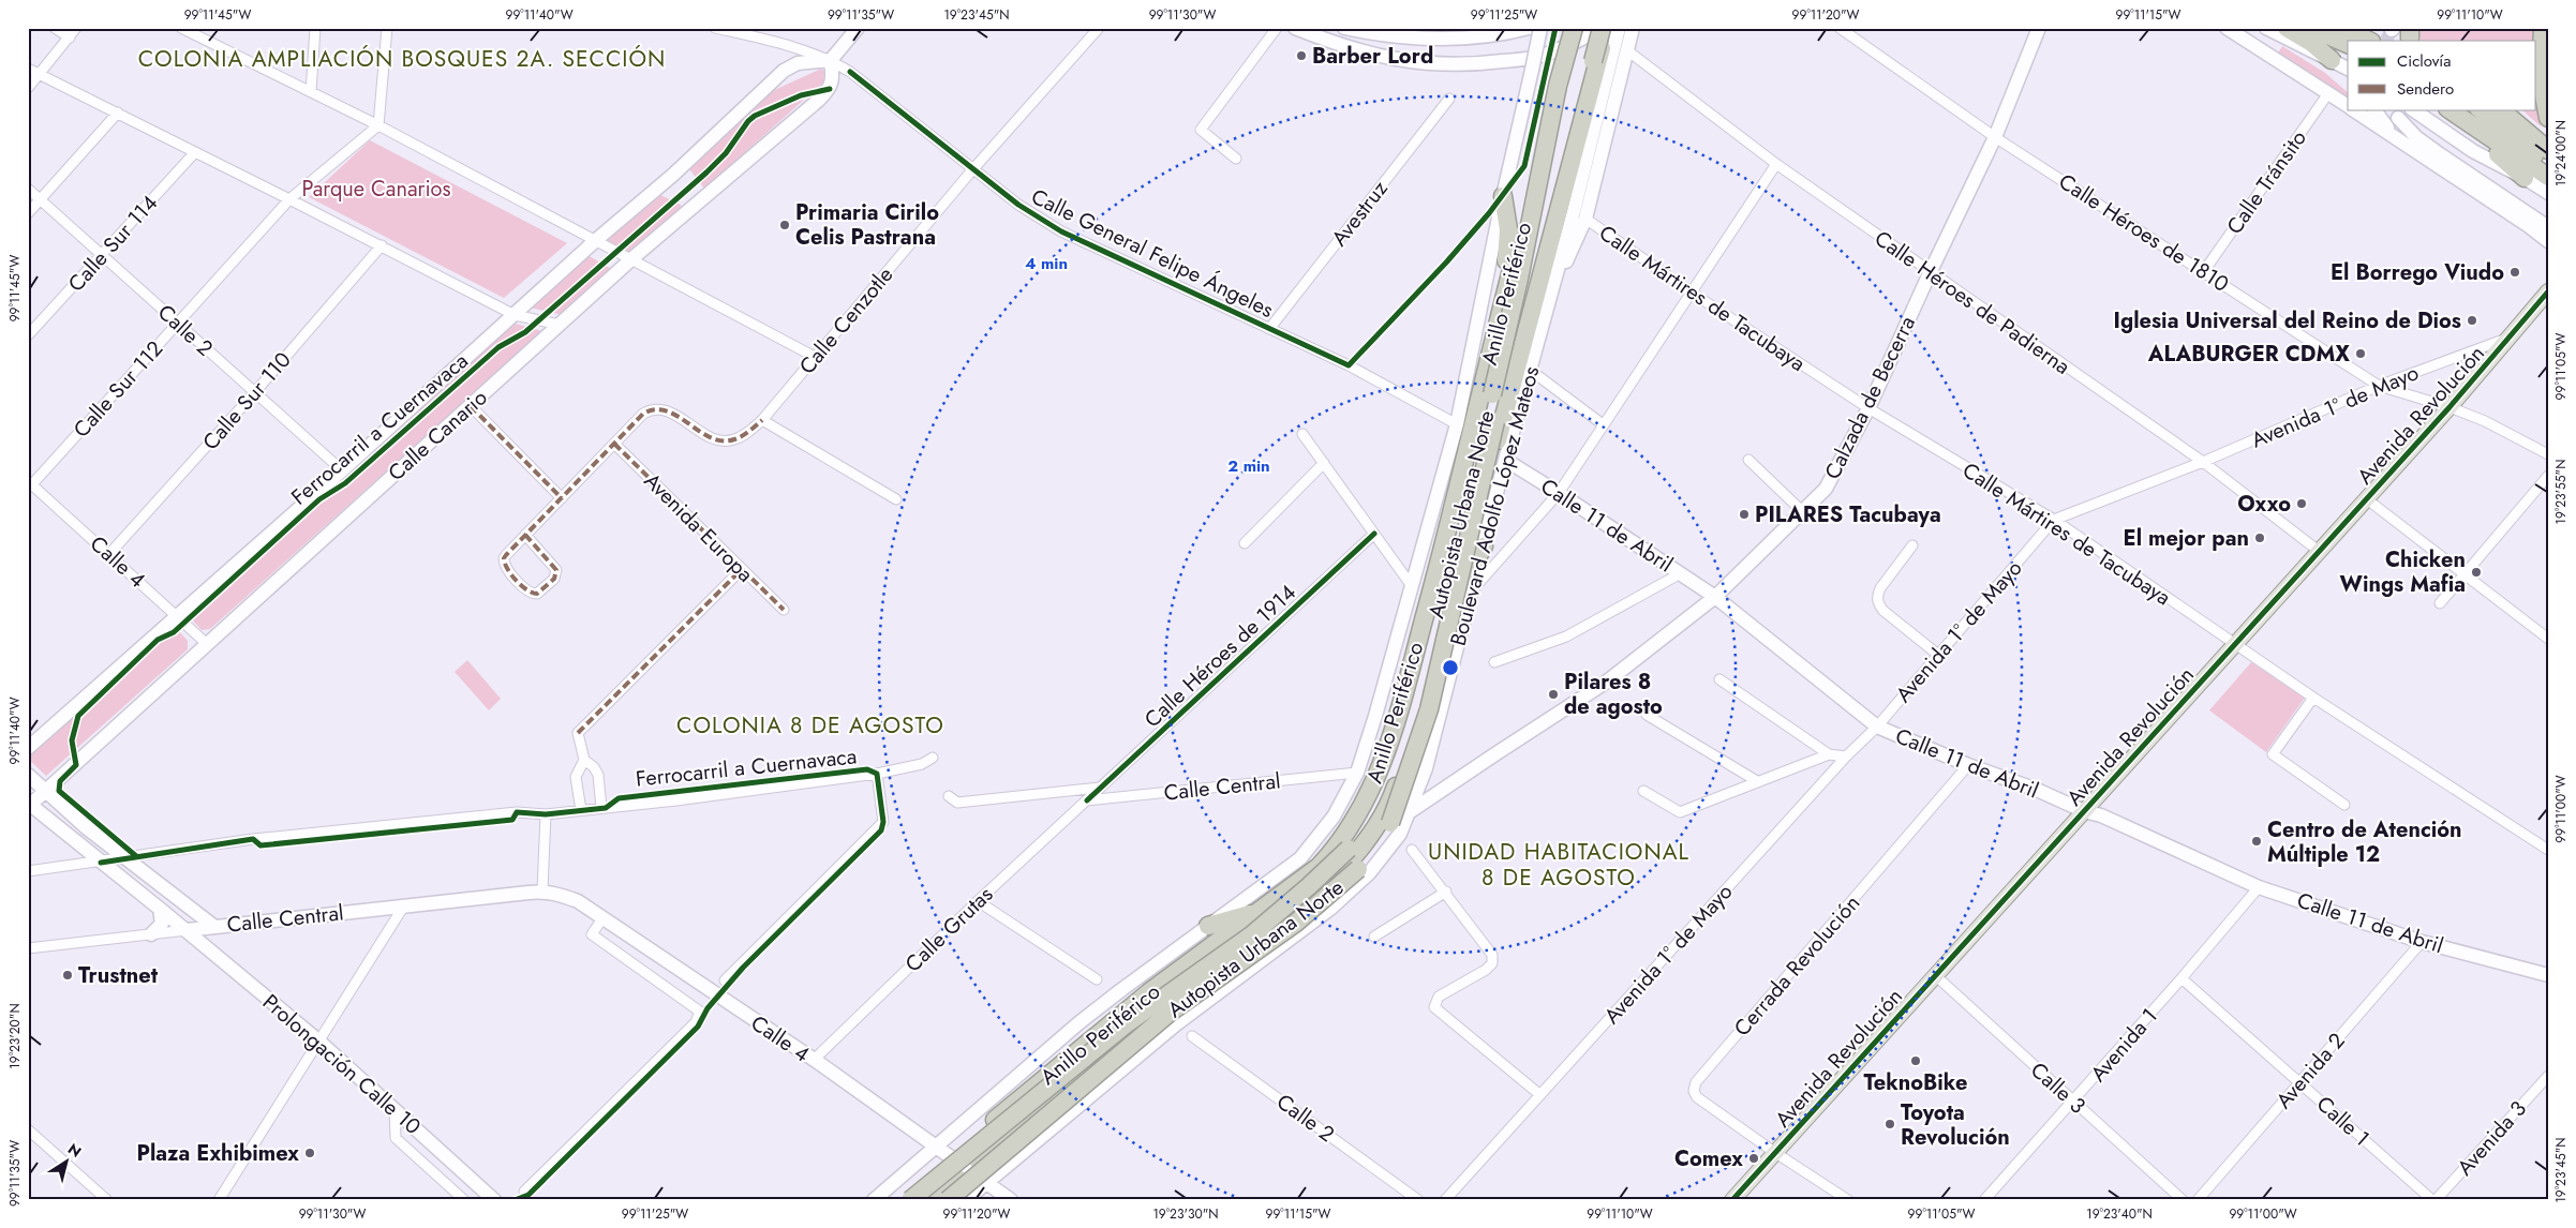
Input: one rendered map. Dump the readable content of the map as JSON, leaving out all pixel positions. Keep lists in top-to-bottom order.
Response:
{
  "streets": {
    "highway": ["Anillo Periférico", "Autopista Urbana Norte"],
    "main road": ["Avenida Revolución"],
    "street": [
      "Calle Tránsito",
      "Avestruz",
      "Calle Héroes de 1810",
      "Calle Sur 114",
      "Calle General Felipe Ángeles",
      "Calle Mártires de Tacubaya",
      "Calle Héroes de Padierna",
      "Calle Cenzotle",
      "Calle 2",
      "Calle Sur 112",
      "Calzada de Becerra",
      "Calle Sur 110",
      "Avenida 1º de Mayo",
      "Ferrocarril a Cuernavaca",
      "Calle Canario",
      "Boulevard Adolfo López Mateos",
      "Calle 11 de Abril",
      "Avenida Europa",
      "Calle 4",
      "Calle Héroes de 1914",
      "Calle Central",
      "Calle Grutas",
      "Cerrada Revolución",
      "Avenida 1",
      "Prolongación Calle 10",
      "Avenida 2",
      "Calle 3",
      "Calle 1",
      "Avenida 3"
    ]
  },
  "crossings": [
    ["Calle Tránsito", "Calle Héroes de 1810"],
    ["Avestruz", "Calle General Felipe Ángeles"],
    ["Calle Héroes de 1810", "Calzada de Becerra"],
    ["Calle Héroes de 1810", "Avenida 1º de Mayo"],
    ["Calle Héroes de 1810", "Avenida Revolución"],
    ["Calle Sur 114", "Calle 2"],
    ["Calle General Felipe Ángeles", "Calle Cenzotle"],
    ["Calle General Felipe Ángeles", "Calle Canario"],
    ["Anillo Periférico", "Boulevard Adolfo López Mateos"],
    ["Anillo Periférico", "Autopista Urbana Norte"],
    ["Calle Mártires de Tacubaya", "Calzada de Becerra"],
    ["Calle Mártires de Tacubaya", "Avenida 1º de Mayo"],
    ["Calle Mártires de Tacubaya", "Avenida Revolución"],
    ["Calle Héroes de Padierna", "Calzada de Becerra"],
    ["Calle Héroes de Padierna", "Avenida 1º de Mayo"],
    ["Calle Héroes de Padierna", "Avenida Revolución"],
    ["Calle Cenzotle", "Avenida Europa"],
    ["Calle 2", "Calle Sur 112"],
    ["Calle 2", "Calle Sur 110"],
    ["Calle 2", "Calle Canario"],
    ["Calle Sur 112", "Calle 4"],
    ["Calzada de Becerra", "Boulevard Adolfo López Mateos"],
    ["Calzada de Becerra", "Calle 11 de Abril"],
    ["Calle Sur 110", "Calle 4"],
    ["Avenida 1º de Mayo", "Avenida Revolución"],
    ["Avenida 1º de Mayo", "Calle 11 de Abril"],
    ["Avenida Revolución", "Calle 11 de Abril"],
    ["Avenida Revolución", "Cerrada Revolución"],
    ["Avenida Revolución", "Calle 3"],
    ["Calle Canario", "Calle 4"],
    ["Calle Canario", "Prolongación Calle 10"],
    ["Boulevard Adolfo López Mateos", "Calle 11 de Abril"],
    ["Boulevard Adolfo López Mateos", "Calle 4"],
    ["Calle 11 de Abril", "Cerrada Revolución"],
    ["Calle 11 de Abril", "Avenida 1"],
    ["Calle 11 de Abril", "Avenida 2"],
    ["Calle 4", "Calle Central"],
    ["Calle 4", "Calle Grutas"],
    ["Calle Héroes de 1914", "Calle Central"],
    ["Calle Héroes de 1914", "Calle Grutas"],
    ["Calle Central", "Calle Grutas"],
    ["Calle Central", "Prolongación Calle 10"],
    ["Avenida 1", "Calle 3"],
    ["Avenida 1", "Calle 1"],
    ["Avenida 2", "Calle 1"],
    ["Calle 1", "Avenida 3"]
  ],
  "districts": ["COLONIA AMPLIACIÓN BOSQUES 2A. SECCIÓN", "COLONIA 8 DE AGOSTO", "UNIDAD HABITACIONAL 8 DE AGOSTO"],
  "parks": ["Parque Canarios"],
  "places": [
    "Barber Lord",
    "Primaria Cirilo Celis Pastrana",
    "El Borrego Viudo",
    "Iglesia Universal del Reino de Dios",
    "ALABURGER CDMX",
    "Oxxo",
    "PILARES Tacubaya",
    "El mejor pan",
    "Chicken Wings Mafia",
    "Pilares 8 de agosto",
    "Centro de Atención Múltiple 12",
    "Trustnet",
    "TeknoBike",
    "Toyota Revolución",
    "Plaza Exhibimex",
    "Comex"
  ],
  "legend": ["Ciclovía", "Sendero"],
  "north": "top right",
  "coordinates": [
    "99°11'45\"W",
    "99°11'40\"W",
    "99°11'35\"W",
    "19°23'45\"N",
    "99°11'30\"W",
    "99°11'25\"W",
    "99°11'20\"W",
    "99°11'15\"W",
    "99°11'10\"W",
    "19°24'00\"N",
    "99°11'05\"W",
    "19°23'55\"N",
    "99°11'00\"W",
    "19°23'20\"N",
    "19°23'30\"N",
    "19°23'40\"N"
  ],
  "rings": ["4 min", "2 min"]
}
